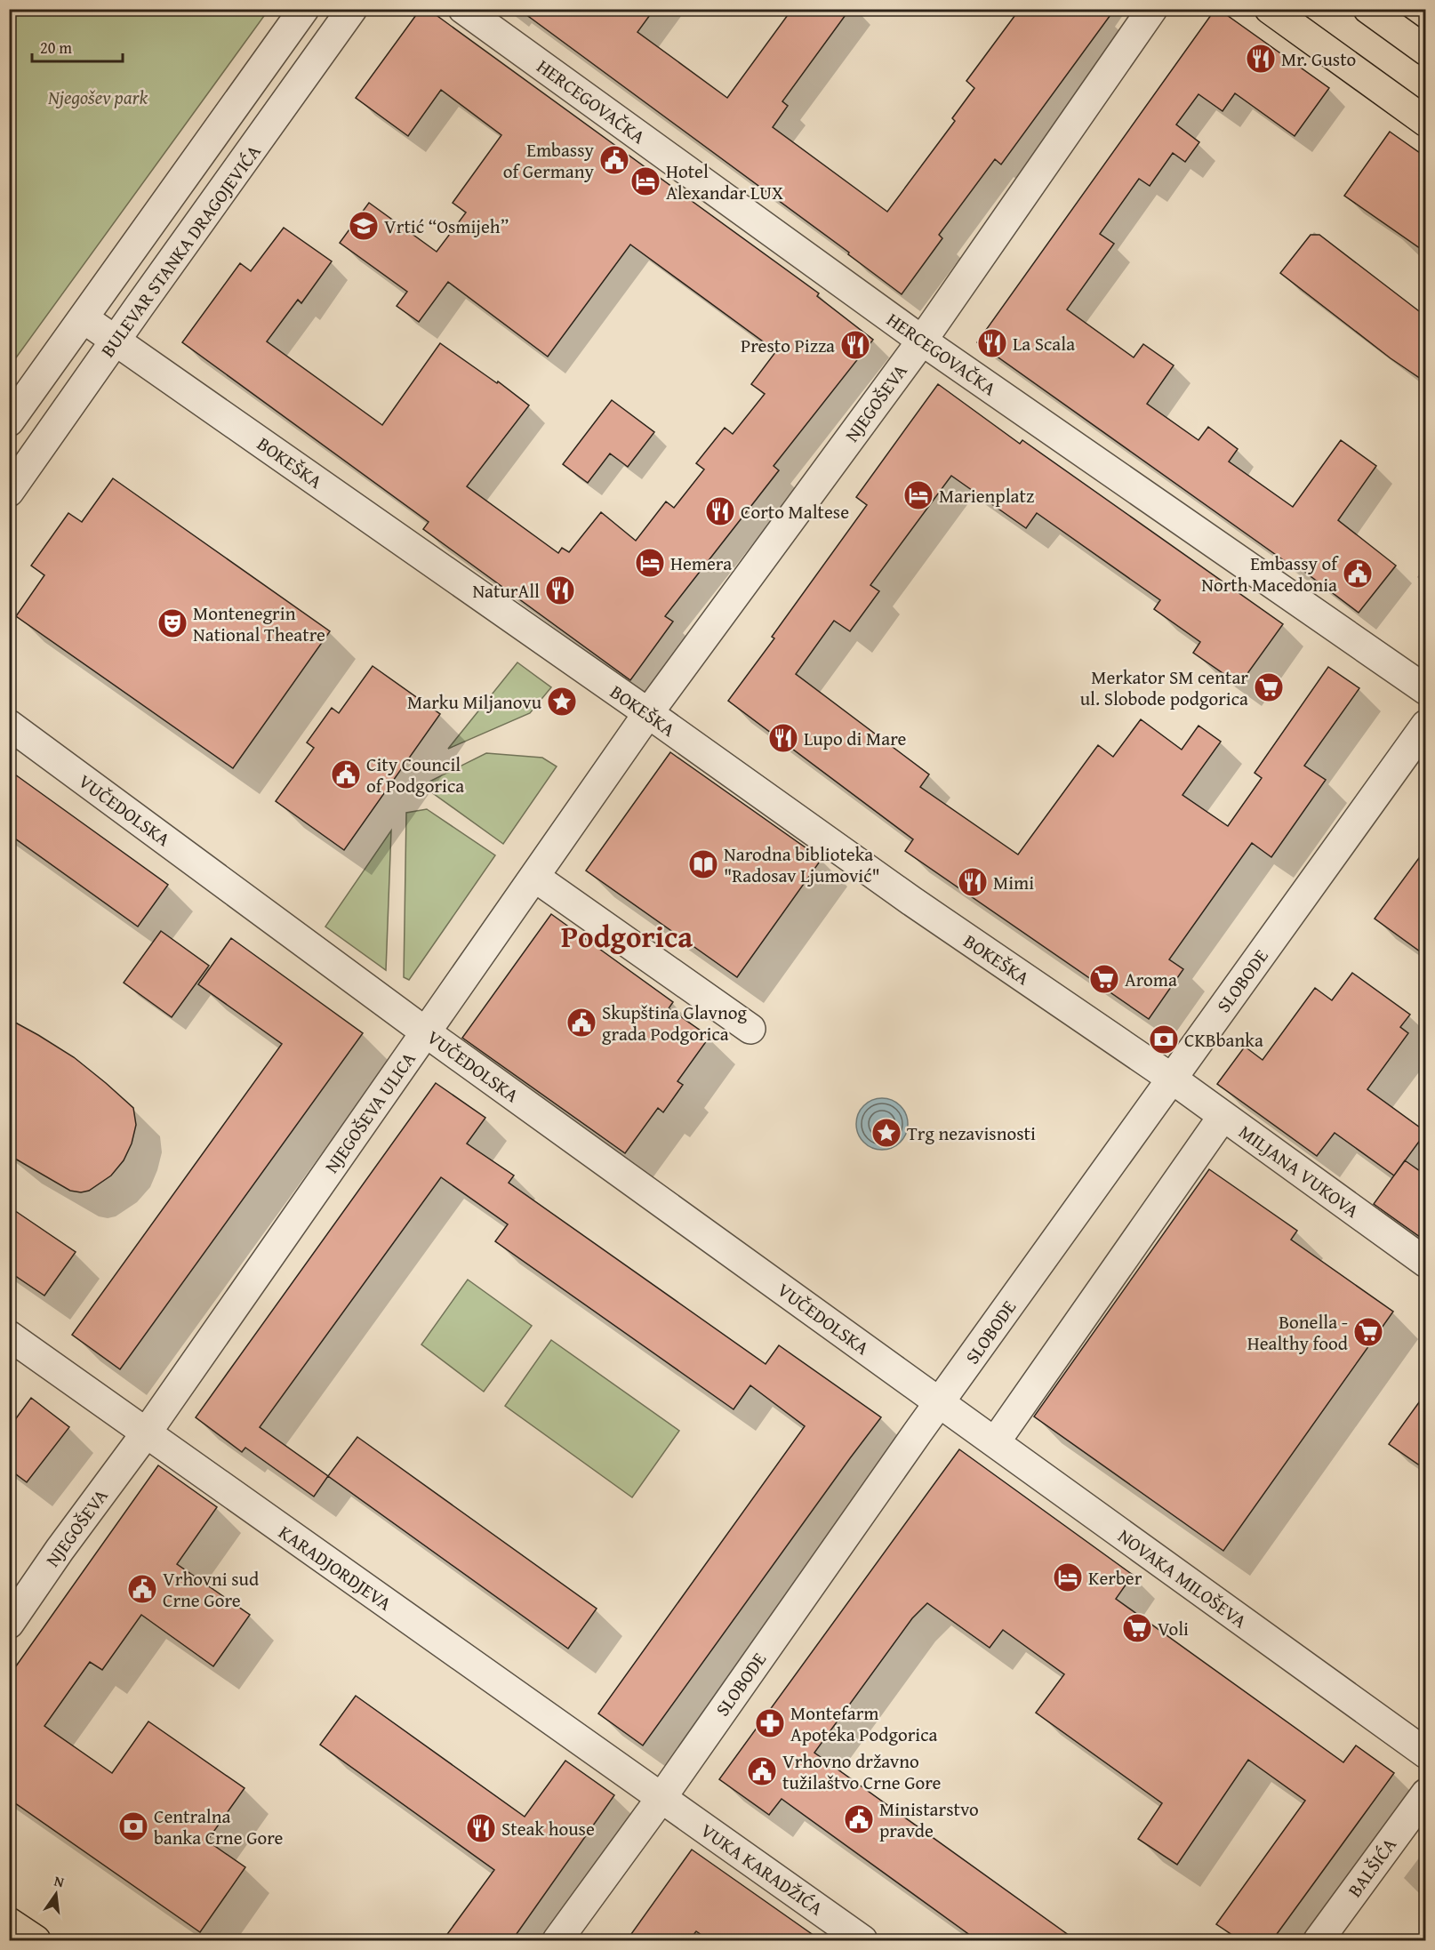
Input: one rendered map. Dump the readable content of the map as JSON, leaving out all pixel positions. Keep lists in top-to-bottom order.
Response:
{
  "streets": {
    "street": [
      "HERCEGOVAČKA",
      "BULEVAR STANKA DRAGOJEVIĆA",
      "NJEGOŠEVA",
      "BOKEŠKA",
      "VUČEDOLSKA",
      "SLOBODE",
      "NJEGOŠEVA ULICA",
      "MILJANA VUKOVA",
      "KARADJORDJEVA",
      "NOVAKA MILOŠEVA",
      "BALŠIĆA",
      "VUKA KARADŽIĆA"
    ]
  },
  "crossings": [
    ["HERCEGOVAČKA", "NJEGOŠEVA"],
    ["BULEVAR STANKA DRAGOJEVIĆA", "BOKEŠKA"],
    ["NJEGOŠEVA", "BOKEŠKA"],
    ["NJEGOŠEVA", "NJEGOŠEVA ULICA"],
    ["NJEGOŠEVA", "KARADJORDJEVA"],
    ["BOKEŠKA", "SLOBODE"],
    ["BOKEŠKA", "NJEGOŠEVA ULICA"],
    ["BOKEŠKA", "MILJANA VUKOVA"],
    ["VUČEDOLSKA", "SLOBODE"],
    ["VUČEDOLSKA", "NJEGOŠEVA ULICA"],
    ["VUČEDOLSKA", "NOVAKA MILOŠEVA"],
    ["SLOBODE", "MILJANA VUKOVA"],
    ["SLOBODE", "KARADJORDJEVA"],
    ["SLOBODE", "NOVAKA MILOŠEVA"],
    ["SLOBODE", "VUKA KARADŽIĆA"],
    ["NJEGOŠEVA ULICA", "KARADJORDJEVA"],
    ["KARADJORDJEVA", "VUKA KARADŽIĆA"]
  ],
  "districts": ["Podgorica"],
  "parks": ["Njegošev park"],
  "places": {
    "restaurant": [
      "Mr. Gusto",
      "La Scala",
      "Presto Pizza",
      "Corto Maltese",
      "NaturAll",
      "Lupo di Mare",
      "Mimi",
      "Steak house"
    ],
    "public building": [
      "Embassy of Germany",
      "Embassy of North Macedonia",
      "City Council of Podgorica",
      "Skupština Glavnog grada Podgorica",
      "Vrhovni sud Crne Gore",
      "Vrhovno državno tužilaštvo Crne Gore",
      "Ministarstvo pravde"
    ],
    "hotel": [
      "Hotel Alexandar LUX",
      "Marienplatz",
      "Hemera",
      "Kerber"
    ],
    "school or university": ["Vrtić “Osmijeh”"],
    "theatre": ["Montenegrin National Theatre"],
    "supermarket": [
      "Merkator SM centar ul. Slobode podgorica",
      "Aroma",
      "Bonella - Healthy food",
      "Voli"
    ],
    "place": ["Marku Miljanovu", "Trg nezavisnosti"],
    "library": ["Narodna biblioteka \"Radosav Ljumović\""],
    "bank": ["CKBbanka", "Centralna banka Crne Gore"],
    "pharmacy": ["Montefarm Apoteka Podgorica"]
  },
  "scale_bar": "20 m",
  "north": "top"
}
